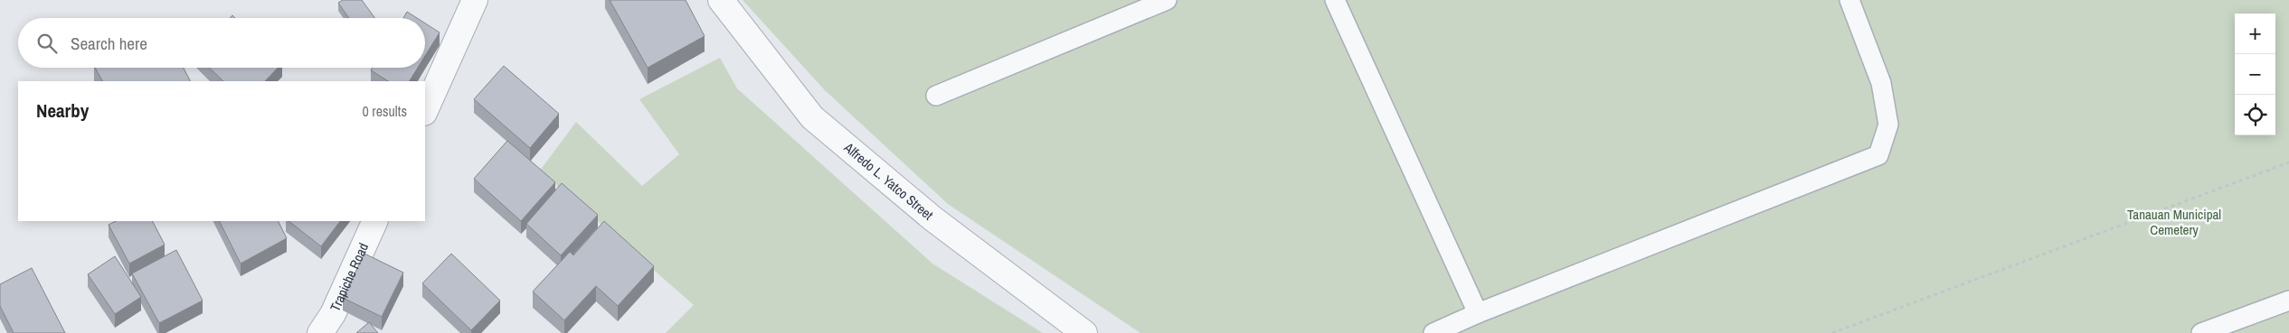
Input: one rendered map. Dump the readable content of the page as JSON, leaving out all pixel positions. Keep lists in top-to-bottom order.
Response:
{
  "streets": {
    "street": ["Alfredo L. Yatco Street", "Trapiche Road"]
  },
  "parks": ["Tanauan Municipal Cemetery"],
  "page": {
    "map_buttons": ["+", "−"],
    "search": "Search here",
    "heading": ["Nearby", "0 results"]
  }
}
